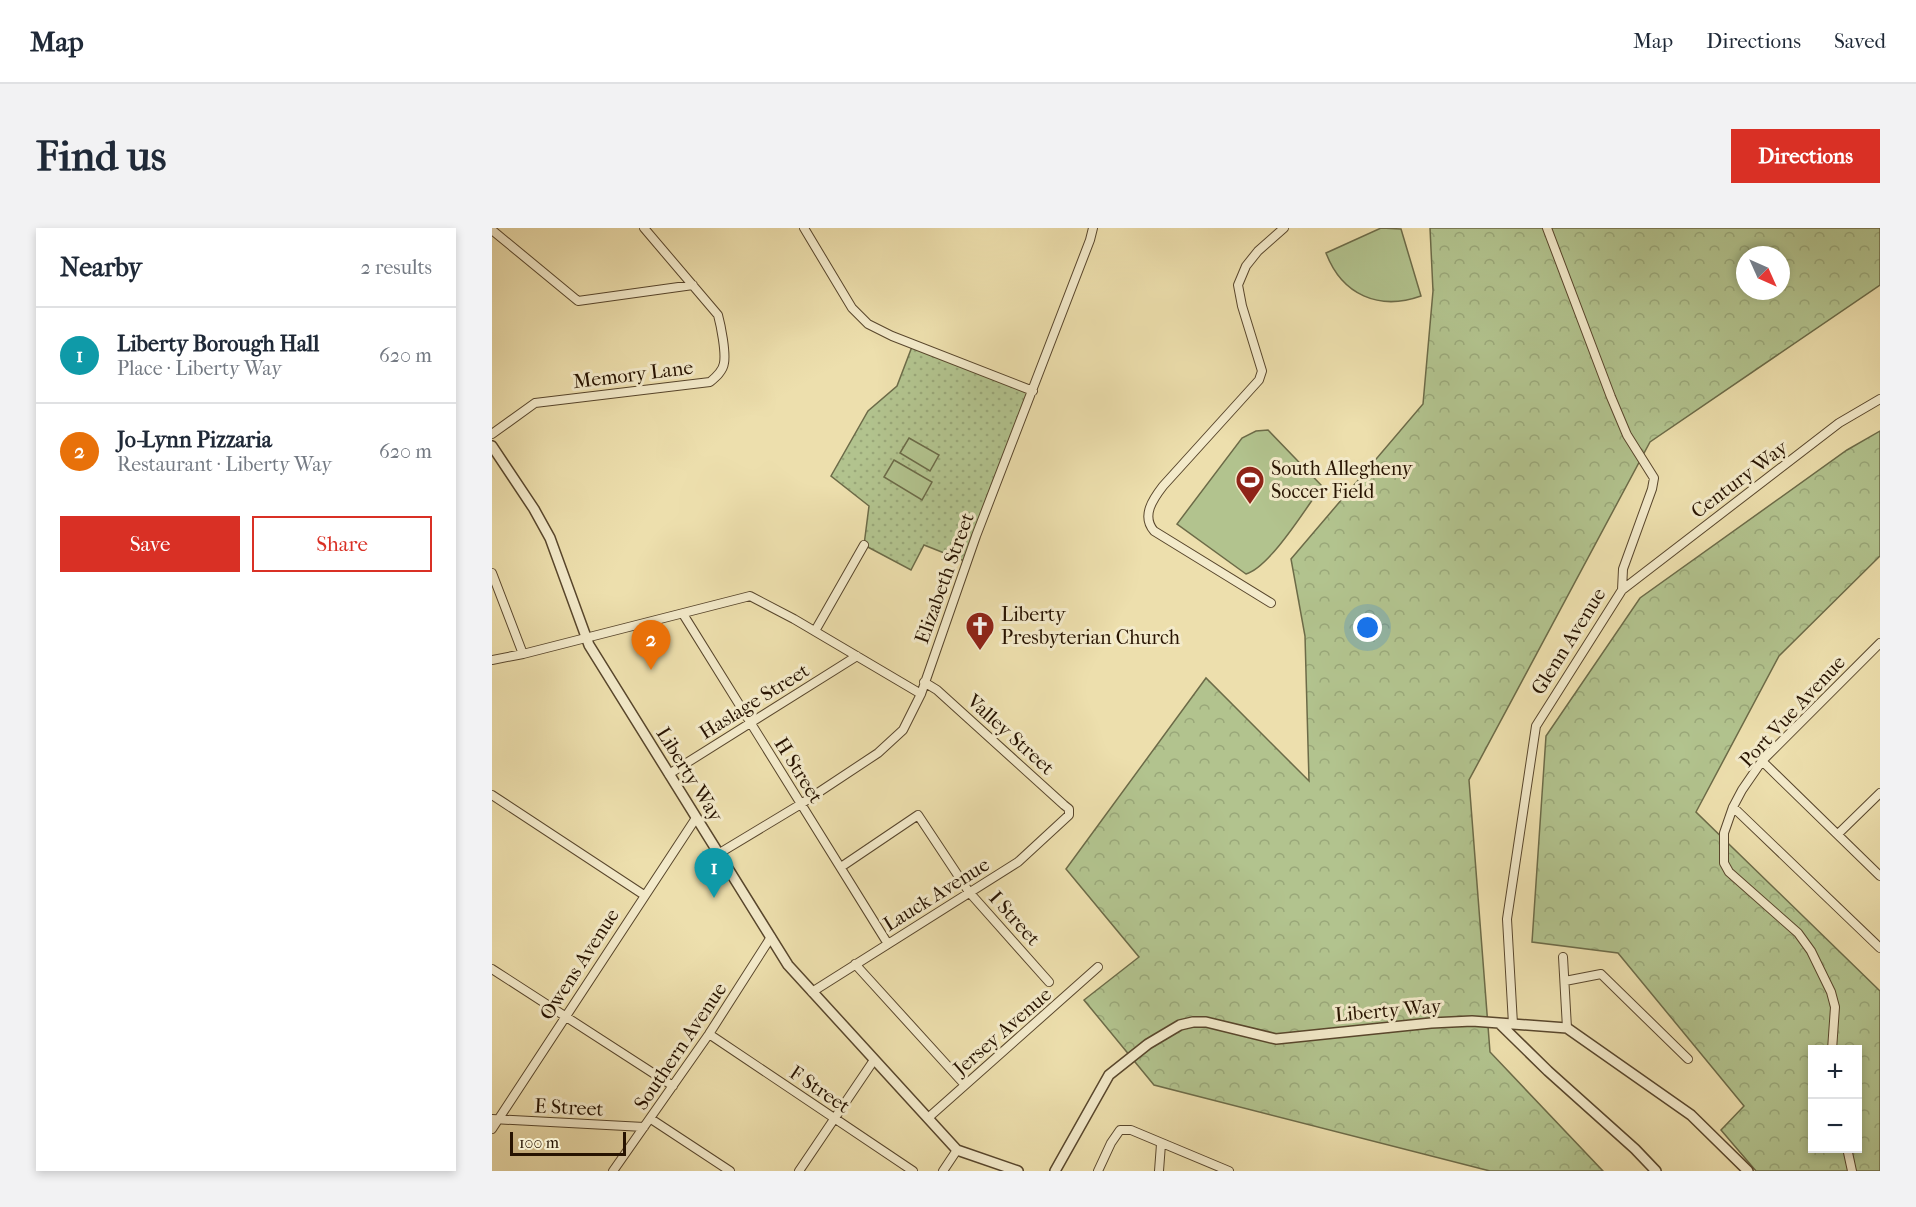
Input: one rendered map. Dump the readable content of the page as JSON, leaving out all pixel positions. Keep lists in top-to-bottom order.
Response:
{
  "streets": {
    "street": [
      "Memory Lane",
      "Century Way",
      "Elizabeth Street",
      "Glenn Avenue",
      "Haslage Street",
      "Port Vue Avenue",
      "Valley Street",
      "H Street",
      "Liberty Way",
      "Lauck Avenue",
      "I Street",
      "Owens Avenue",
      "Jersey Avenue",
      "Southern Avenue",
      "F Street",
      "E Street"
    ]
  },
  "crossings": [
    ["Century Way", "Glenn Avenue"],
    ["Elizabeth Street", "Valley Street"],
    ["Elizabeth Street", "H Street"],
    ["Elizabeth Street", "Liberty Way"],
    ["Glenn Avenue", "Liberty Way"],
    ["Haslage Street", "H Street"],
    ["Haslage Street", "Liberty Way"],
    ["Valley Street", "Lauck Avenue"],
    ["H Street", "Lauck Avenue"],
    ["H Street", "I Street"],
    ["Liberty Way", "Lauck Avenue"],
    ["Liberty Way", "Owens Avenue"],
    ["Liberty Way", "Jersey Avenue"],
    ["Liberty Way", "Southern Avenue"],
    ["Lauck Avenue", "I Street"],
    ["Owens Avenue", "E Street"],
    ["Southern Avenue", "F Street"],
    ["Southern Avenue", "E Street"]
  ],
  "places": {
    "sports": ["South Allegheny Soccer Field"],
    "church": ["Liberty Presbyterian Church"]
  },
  "scale_bar": "100 m",
  "north": "bottom right",
  "page": {
    "header": "Map",
    "nav": ["Map", "Directions", "Saved"],
    "buttons": [
      "Directions",
      ["Save", "Share"]
    ],
    "title": "Find us",
    "heading": ["Nearby", "2 results"],
    "list": [
      {
        "mark": "1",
        "name": "Liberty Borough Hall",
        "note": "Place · Liberty Way",
        "value": "620 m"
      },
      {
        "mark": "2",
        "name": "Jo-Lynn Pizzaria",
        "note": "Restaurant · Liberty Way",
        "value": "620 m"
      }
    ],
    "pins": ["2", "1"],
    "map_buttons": ["+", "−"],
    "scale": "100 m"
  }
}
